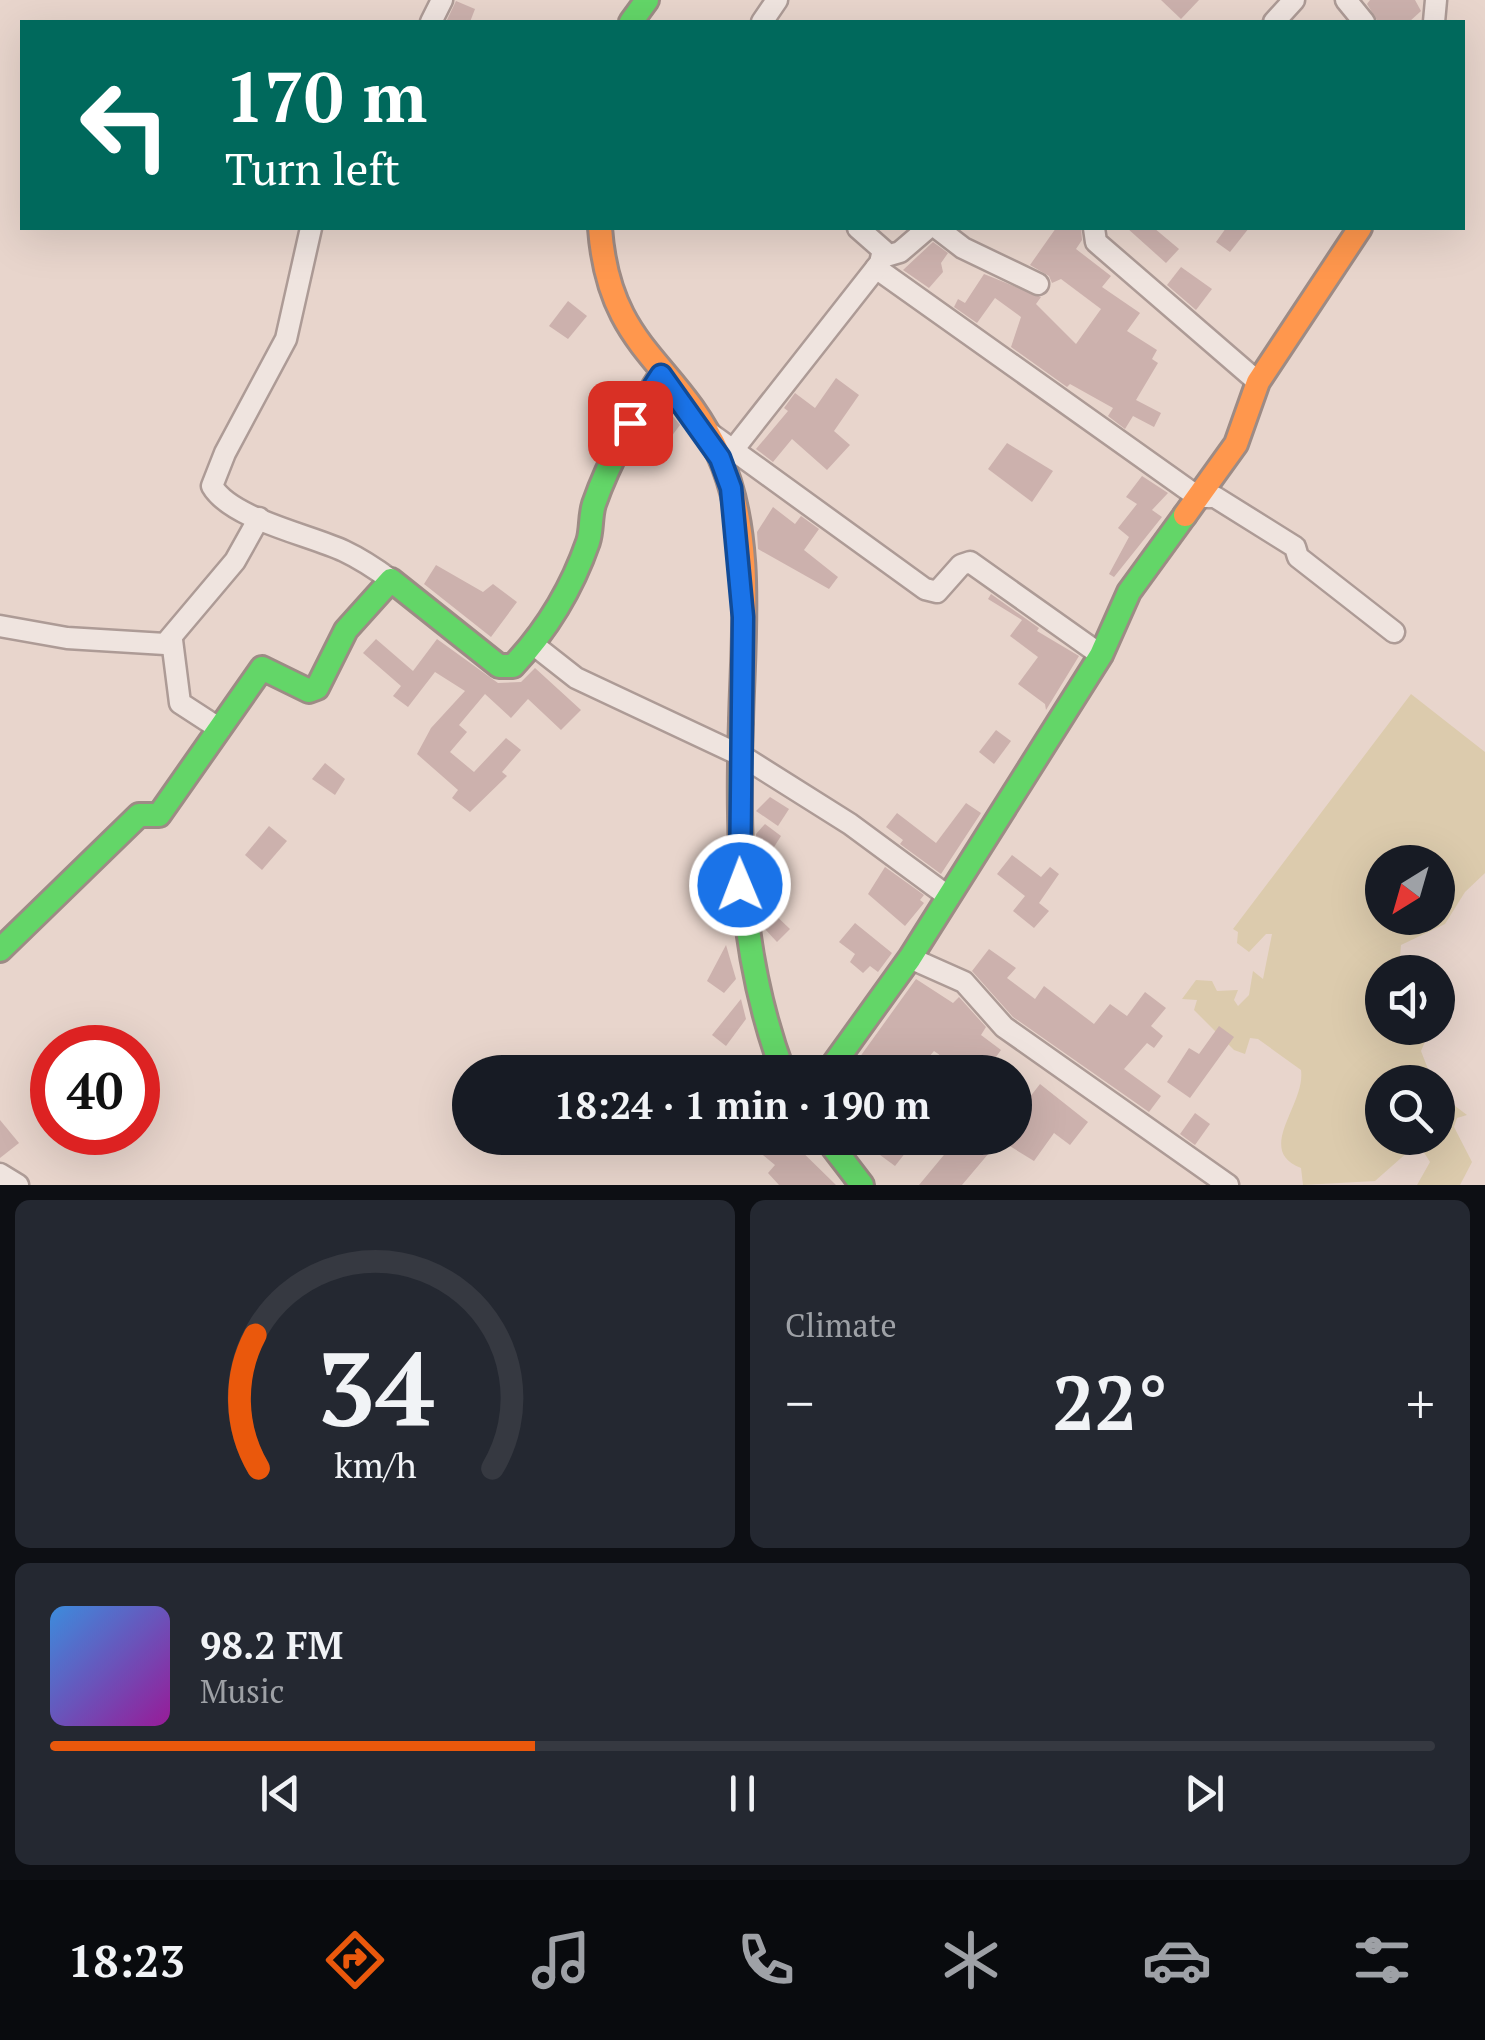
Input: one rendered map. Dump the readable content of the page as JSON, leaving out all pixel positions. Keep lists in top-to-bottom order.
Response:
{
  "north": "bottom left",
  "page": {
    "turn": ["170 m", "Turn left"],
    "limit": "40",
    "trip": "18:24 · 1 min · 190 m",
    "tile": "Climate",
    "heat": ["−", "22°", "+"],
    "song": ["98.2 FM", "Music"],
    "tabs": "18:23",
    "gauge": ["34", "km/h"]
  }
}
